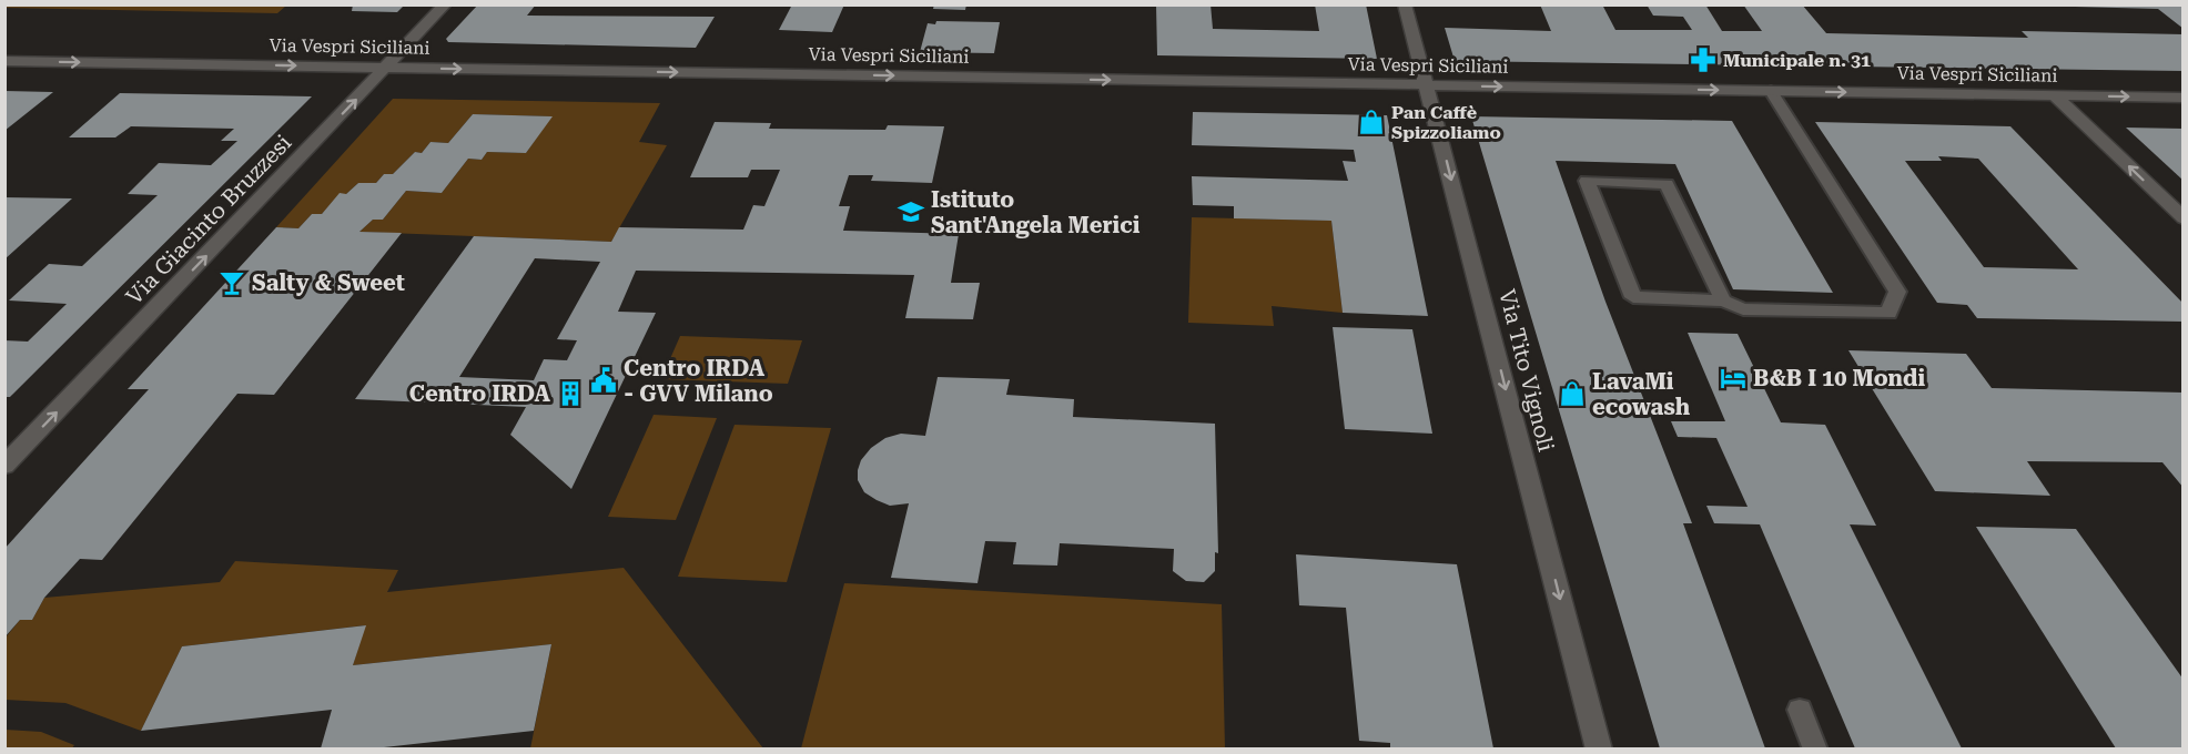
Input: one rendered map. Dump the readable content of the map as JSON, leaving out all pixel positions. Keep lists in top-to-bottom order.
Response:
{
  "streets": {
    "street": ["Via Vespri Siciliani", "Via Giacinto Bruzzesi", "Via Tito Vignoli"]
  },
  "crossings": [
    ["Via Vespri Siciliani", "Via Giacinto Bruzzesi"],
    ["Via Vespri Siciliani", "Via Tito Vignoli"]
  ],
  "one_way": ["Via Vespri Siciliani", "Via Giacinto Bruzzesi", "Via Tito Vignoli"],
  "places": {
    "pharmacy": ["Municipale n. 31"],
    "shop": ["Pan Caffè Spizzoliamo", "LavaMi ecowash"],
    "school or university": ["Istituto Sant'Angela Merici"],
    "bar": ["Salty & Sweet"],
    "hotel": ["B&B I 10 Mondi"],
    "public building": ["Centro IRDA - GVV Milano"],
    "building": ["Centro IRDA"]
  }
}
